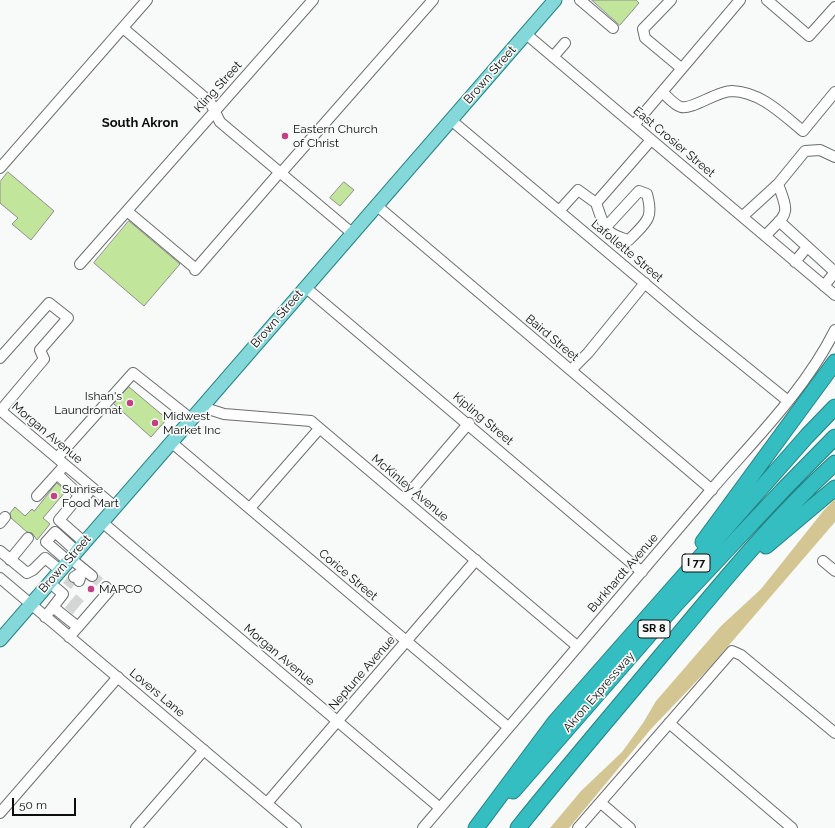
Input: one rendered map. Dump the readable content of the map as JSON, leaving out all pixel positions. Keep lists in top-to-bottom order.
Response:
{
  "streets": {
    "highway": ["I 77", "SR 8", "Akron Expressway"],
    "main road": ["Brown Street"],
    "street": [
      "Kling Street",
      "East Crosier Street",
      "Lafollette Street",
      "Baird Street",
      "Kipling Street",
      "Morgan Avenue",
      "McKinley Avenue",
      "Burkhardt Avenue",
      "Corice Street",
      "Neptune Avenue",
      "Lovers Lane"
    ]
  },
  "crossings": [
    ["Brown Street", "East Crosier Street"],
    ["Brown Street", "Lafollette Street"],
    ["Brown Street", "Baird Street"],
    ["Brown Street", "Kipling Street"],
    ["Brown Street", "Morgan Avenue"],
    ["Brown Street", "McKinley Avenue"],
    ["Brown Street", "Corice Street"],
    ["Brown Street", "Lovers Lane"],
    ["Lafollette Street", "Burkhardt Avenue"],
    ["Baird Street", "Burkhardt Avenue"],
    ["Kipling Street", "Burkhardt Avenue"],
    ["Morgan Avenue", "Burkhardt Avenue"],
    ["Morgan Avenue", "Neptune Avenue"],
    ["McKinley Avenue", "Burkhardt Avenue"],
    ["McKinley Avenue", "Neptune Avenue"],
    ["Burkhardt Avenue", "Corice Street"],
    ["Corice Street", "Neptune Avenue"],
    ["Neptune Avenue", "Lovers Lane"]
  ],
  "districts": ["South Akron"],
  "places": [
    "Eastern Church of Christ",
    "Ishan's Laundromat",
    "Midwest Market Inc",
    "Sunrise Food Mart",
    "MAPCO"
  ],
  "scale_bar": "50 m"
}
